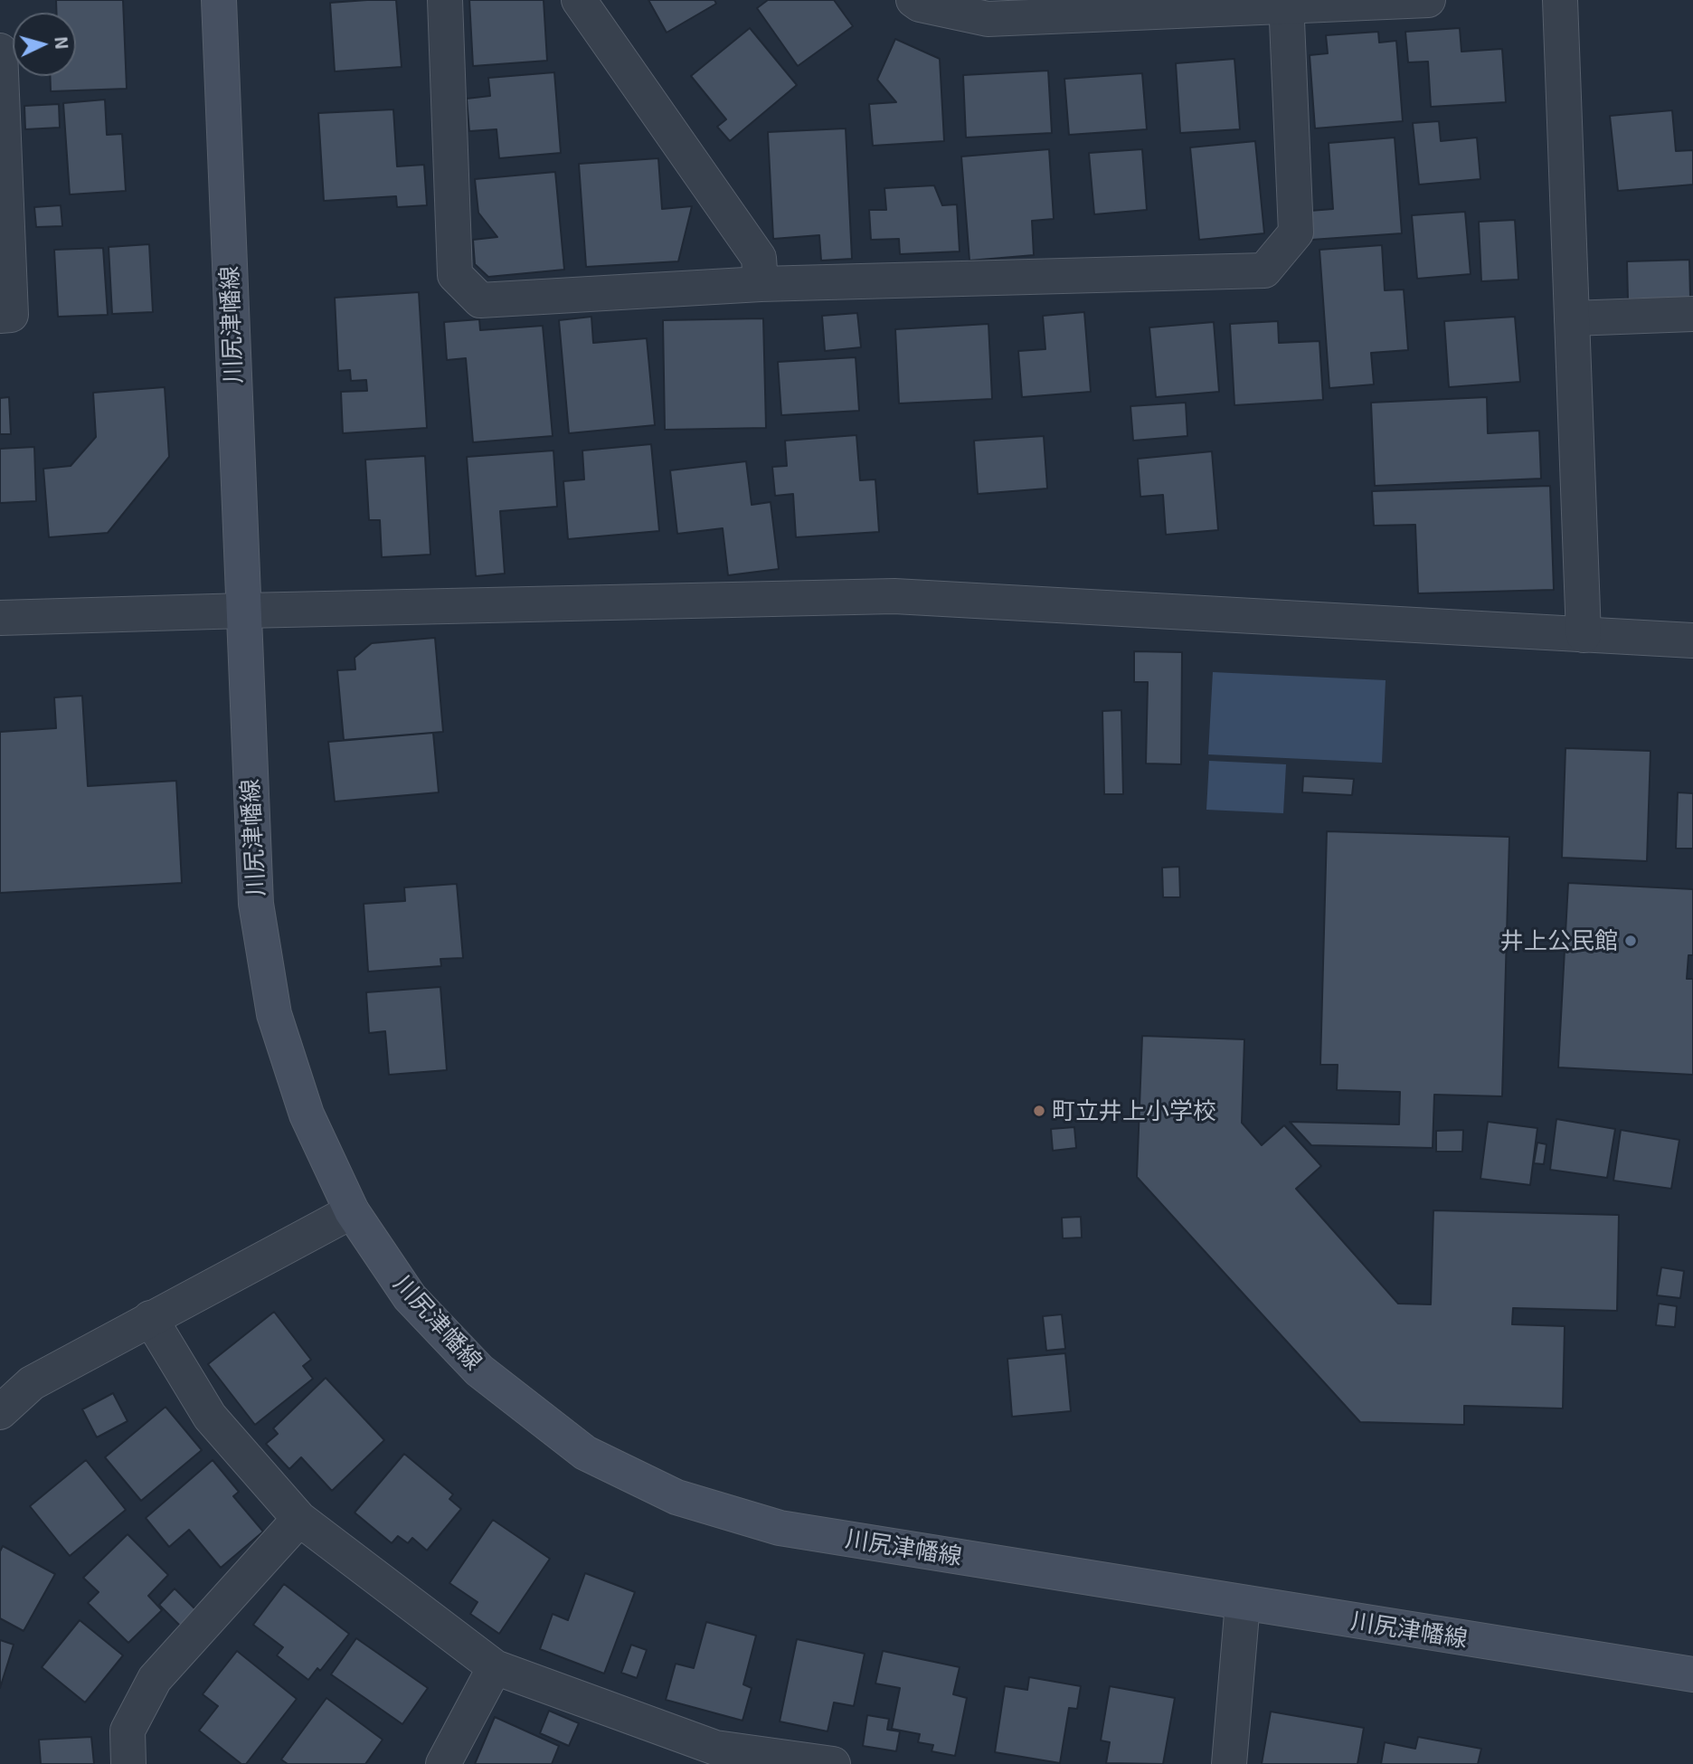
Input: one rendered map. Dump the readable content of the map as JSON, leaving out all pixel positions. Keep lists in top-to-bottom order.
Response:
{
  "streets": {
    "main road": ["川尻津幡線"]
  },
  "places": ["井上公民館", "町立井上小学校"],
  "north": "right"
}
